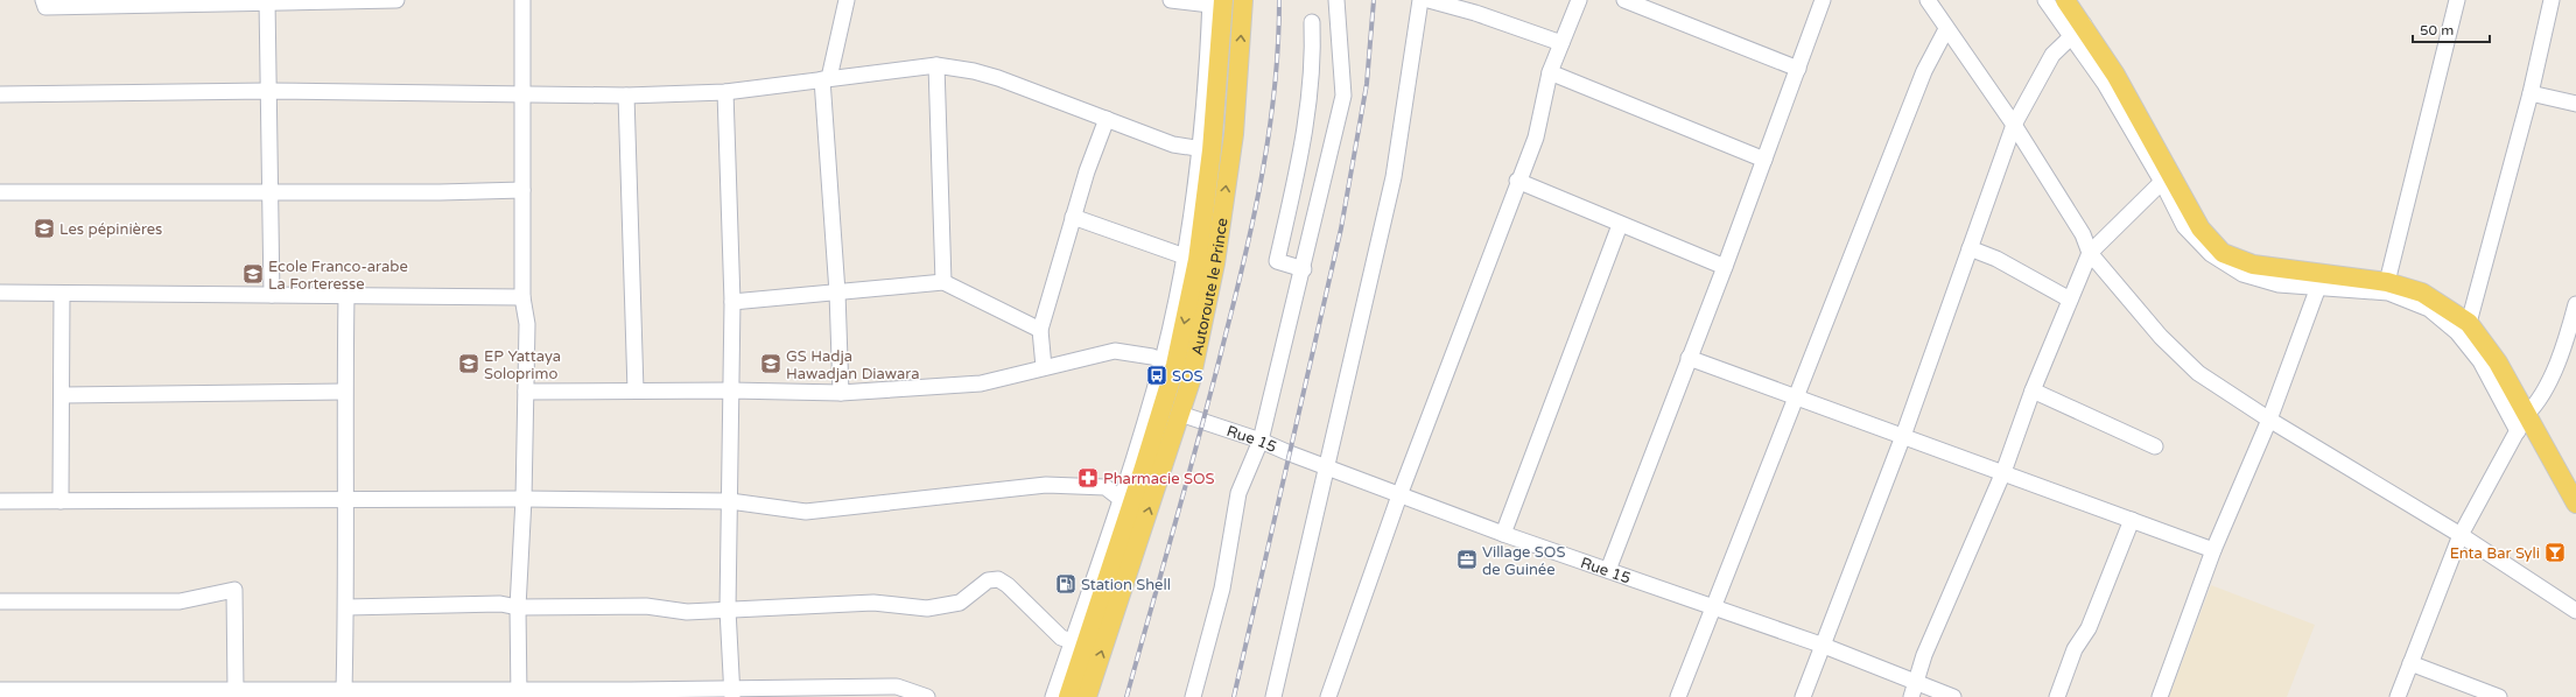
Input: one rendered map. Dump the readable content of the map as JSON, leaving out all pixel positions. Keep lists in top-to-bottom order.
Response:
{
  "streets": {
    "main road": ["Autoroute le Prince"],
    "street": ["Rue 15"]
  },
  "crossings": [
    ["Autoroute le Prince", "Rue 15"]
  ],
  "places": {
    "school or university": [
      "Les pépinières",
      "Ecole Franco-arabe La Forteresse",
      "EP Yattaya Soloprimo",
      "GS Hadja Hawadjan Diawara"
    ],
    "bus stop": ["SOS"],
    "pharmacy": ["Pharmacie SOS"],
    "bar": ["Enta Bar Syli"],
    "office": ["Village SOS de Guinée"],
    "fuel station": ["Station Shell"]
  },
  "scale_bar": "50 m"
}
